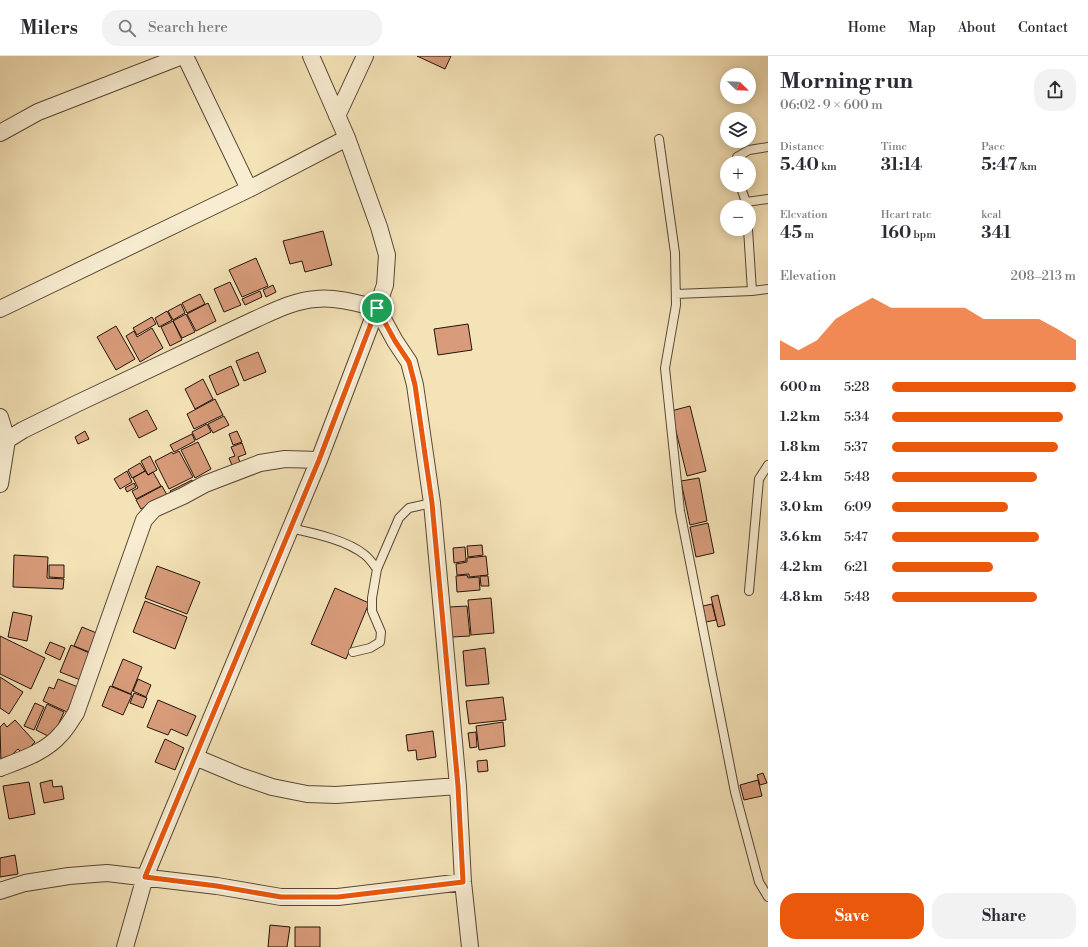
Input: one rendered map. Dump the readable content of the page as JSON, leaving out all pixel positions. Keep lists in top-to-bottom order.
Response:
{
  "north": "bottom right",
  "page": {
    "header": "Milers",
    "search": "Search here",
    "nav": [
      "Home",
      "Map",
      "About",
      "Contact"
    ],
    "heading": ["Morning run", "06:02 · 9 × 600 m"],
    "map_buttons": ["+", "−"],
    "stats": [
      ["Distance", "5.40 km"],
      ["Time", "31:14"],
      ["Pace", "5:47 /km"],
      ["Elevation", "45 m"],
      ["Heart rate", "160 bpm"],
      ["kcal", "341"]
    ],
    "chart": ["Elevation", "208–213 m"],
    "list": [
      {
        "name": "600 m",
        "note": "5:28"
      },
      {
        "name": "1.2 km",
        "note": "5:34"
      },
      {
        "name": "1.8 km",
        "note": "5:37"
      },
      {
        "name": "2.4 km",
        "note": "5:48"
      },
      {
        "name": "3.0 km",
        "note": "6:09"
      },
      {
        "name": "3.6 km",
        "note": "5:47"
      },
      {
        "name": "4.2 km",
        "note": "6:21"
      },
      {
        "name": "4.8 km",
        "note": "5:48"
      }
    ],
    "buttons": ["Save", "Share"]
  }
}
